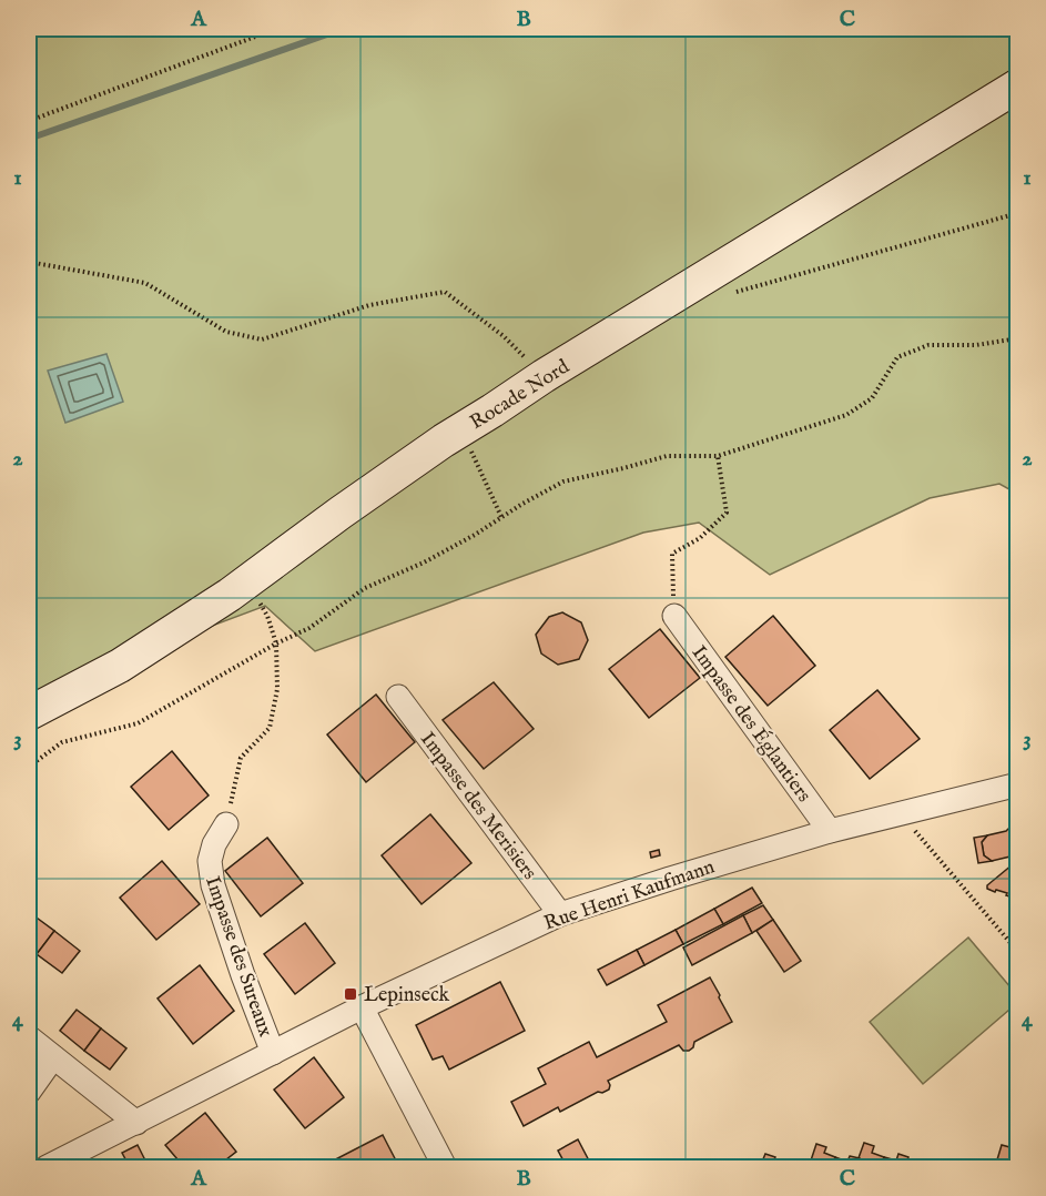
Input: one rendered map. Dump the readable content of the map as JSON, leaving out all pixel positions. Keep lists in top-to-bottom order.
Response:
{
  "streets": {
    "main road": ["Rocade Nord"],
    "street": [
      "Impasse des Églantiers",
      "Impasse des Merisiers",
      "Rue Henri Kaufmann",
      "Impasse des Sureaux"
    ]
  },
  "crossings": [
    ["Impasse des Églantiers", "Rue Henri Kaufmann"],
    ["Impasse des Merisiers", "Rue Henri Kaufmann"],
    ["Rue Henri Kaufmann", "Impasse des Sureaux"]
  ],
  "places": {
    "transit": ["Lepinseck"]
  },
  "grid": {
    "columns": ["A", "B", "C"],
    "rows": [
      "1",
      "2",
      "3",
      "4"
    ]
  }
}
